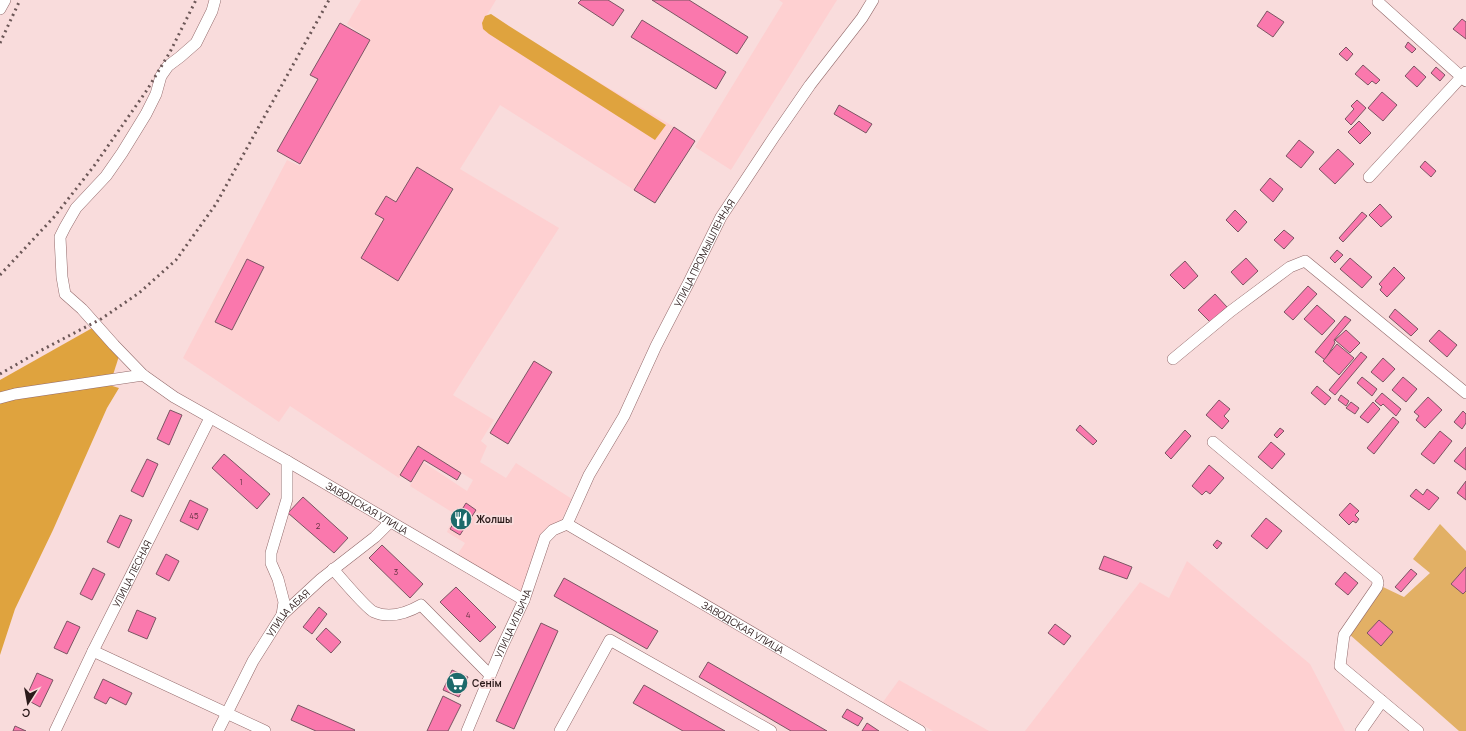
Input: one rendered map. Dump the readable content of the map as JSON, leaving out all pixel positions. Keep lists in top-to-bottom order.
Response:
{
  "streets": {
    "street": [
      "УЛИЦА ПРОМЫШЛЕННАЯ",
      "ЗАВОДСКАЯ УЛИЦА",
      "УЛИЦА ЛЕСНАЯ",
      "УЛИЦА АБАЯ",
      "УЛИЦА ИЛЬИЧА"
    ]
  },
  "crossings": [
    ["УЛИЦА ПРОМЫШЛЕННАЯ", "ЗАВОДСКАЯ УЛИЦА"],
    ["УЛИЦА ПРОМЫШЛЕННАЯ", "УЛИЦА ИЛЬИЧА"],
    ["ЗАВОДСКАЯ УЛИЦА", "УЛИЦА ЛЕСНАЯ"],
    ["ЗАВОДСКАЯ УЛИЦА", "УЛИЦА АБАЯ"],
    ["ЗАВОДСКАЯ УЛИЦА", "УЛИЦА ИЛЬИЧА"]
  ],
  "places": {
    "restaurant": ["Жолшы"],
    "supermarket": ["Сенiм"]
  },
  "house_numbers": [
    "1",
    "45",
    "2",
    "3",
    "4"
  ],
  "north": "bottom"
}
